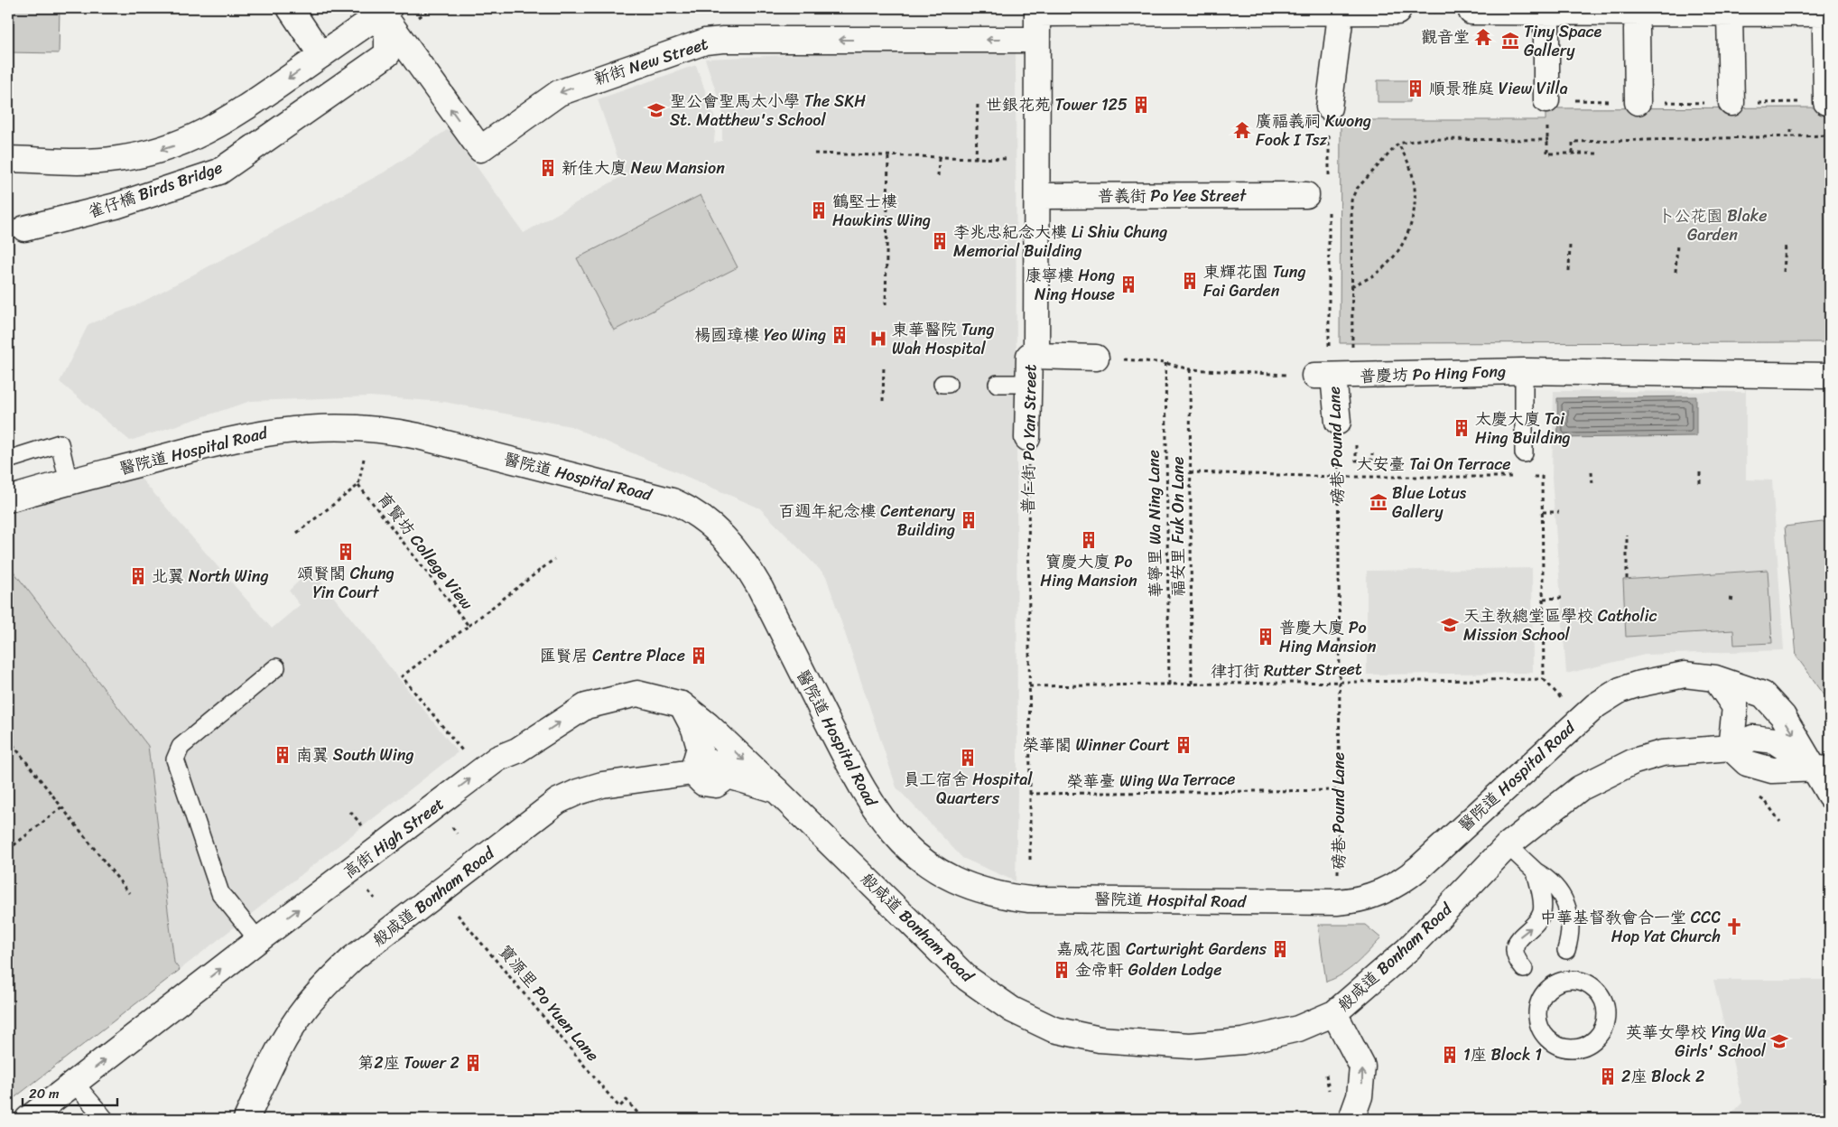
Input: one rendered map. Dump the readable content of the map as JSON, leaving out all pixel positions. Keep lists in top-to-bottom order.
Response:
{
  "streets": {
    "street": [
      "新街 New Street",
      "雀仔橋 Birds Bridge",
      "普義街 Po Yee Street",
      "普慶坊 Po Hing Fong",
      "普仁街 Po Yan Street",
      "磅巷 Pound Lane",
      "醫院道 Hospital Road",
      "高街 High Street",
      "般咸道 Bonham Road"
    ],
    "path": [
      "大安臺 Tai On Terrace",
      "華寧里 Wa Ning Lane",
      "福安里 Fuk On Lane",
      "育賢坊 College View",
      "律打街 Rutter Street",
      "榮華臺 Wing Wa Terrace",
      "寶源里 Po Yuen Lane"
    ]
  },
  "crossings": [
    ["新街 New Street", "雀仔橋 Birds Bridge"],
    ["新街 New Street", "普仁街 Po Yan Street"],
    ["普義街 Po Yee Street", "普仁街 Po Yan Street"],
    ["普慶坊 Po Hing Fong", "磅巷 Pound Lane"],
    ["普仁街 Po Yan Street", "律打街 Rutter Street"],
    ["普仁街 Po Yan Street", "榮華臺 Wing Wa Terrace"],
    ["磅巷 Pound Lane", "大安臺 Tai On Terrace"],
    ["磅巷 Pound Lane", "律打街 Rutter Street"],
    ["磅巷 Pound Lane", "榮華臺 Wing Wa Terrace"],
    ["大安臺 Tai On Terrace", "福安里 Fuk On Lane"],
    ["華寧里 Wa Ning Lane", "律打街 Rutter Street"],
    ["福安里 Fuk On Lane", "律打街 Rutter Street"],
    ["高街 High Street", "般咸道 Bonham Road"]
  ],
  "one_way": ["新街 New Street", "高街 High Street"],
  "parks": ["卜公花園 Blake Garden"],
  "places": {
    "temple": ["觀音堂", "廣福義祠 Kwong Fook I Tsz"],
    "museum": ["Tiny Space Gallery", "Blue Lotus Gallery"],
    "building": [
      "順景雅庭 View Villa",
      "世銀花苑 Tower 125",
      "新佳大廈 New Mansion",
      "鶴堅士樓 Hawkins Wing",
      "李兆忠紀念大樓 Li Shiu Chung Memorial Building",
      "東輝花園 Tung Fai Garden",
      "康寧樓 Hong Ning House",
      "楊國璋樓 Yeo Wing",
      "太慶大廈 Tai Hing Building",
      "百週年紀念樓 Centenary Building",
      "寶慶大廈 Po Hing Mansion",
      "頌賢閣 Chung Yin Court",
      "北翼 North Wing",
      "普慶大廈 Po Hing Mansion",
      "匯賢居 Centre Place",
      "榮華閣 Winner Court",
      "南翼 South Wing",
      "員工宿舍 Hospital Quarters",
      "嘉威花園 Cartwright Gardens",
      "金帝軒 Golden Lodge",
      "1座 Block 1",
      "第2座 Tower 2",
      "2座 Block 2"
    ],
    "school or university": ["聖公會聖馬太小學 The SKH St. Matthew's School", "天主教總堂區學校 Catholic Mission School", "英華女學校 Ying Wa Girls' School"],
    "hospital": ["東華醫院 Tung Wah Hospital"],
    "church": ["中華基督教會合一堂 CCC Hop Yat Church"]
  },
  "scale_bar": "20 m"
}
